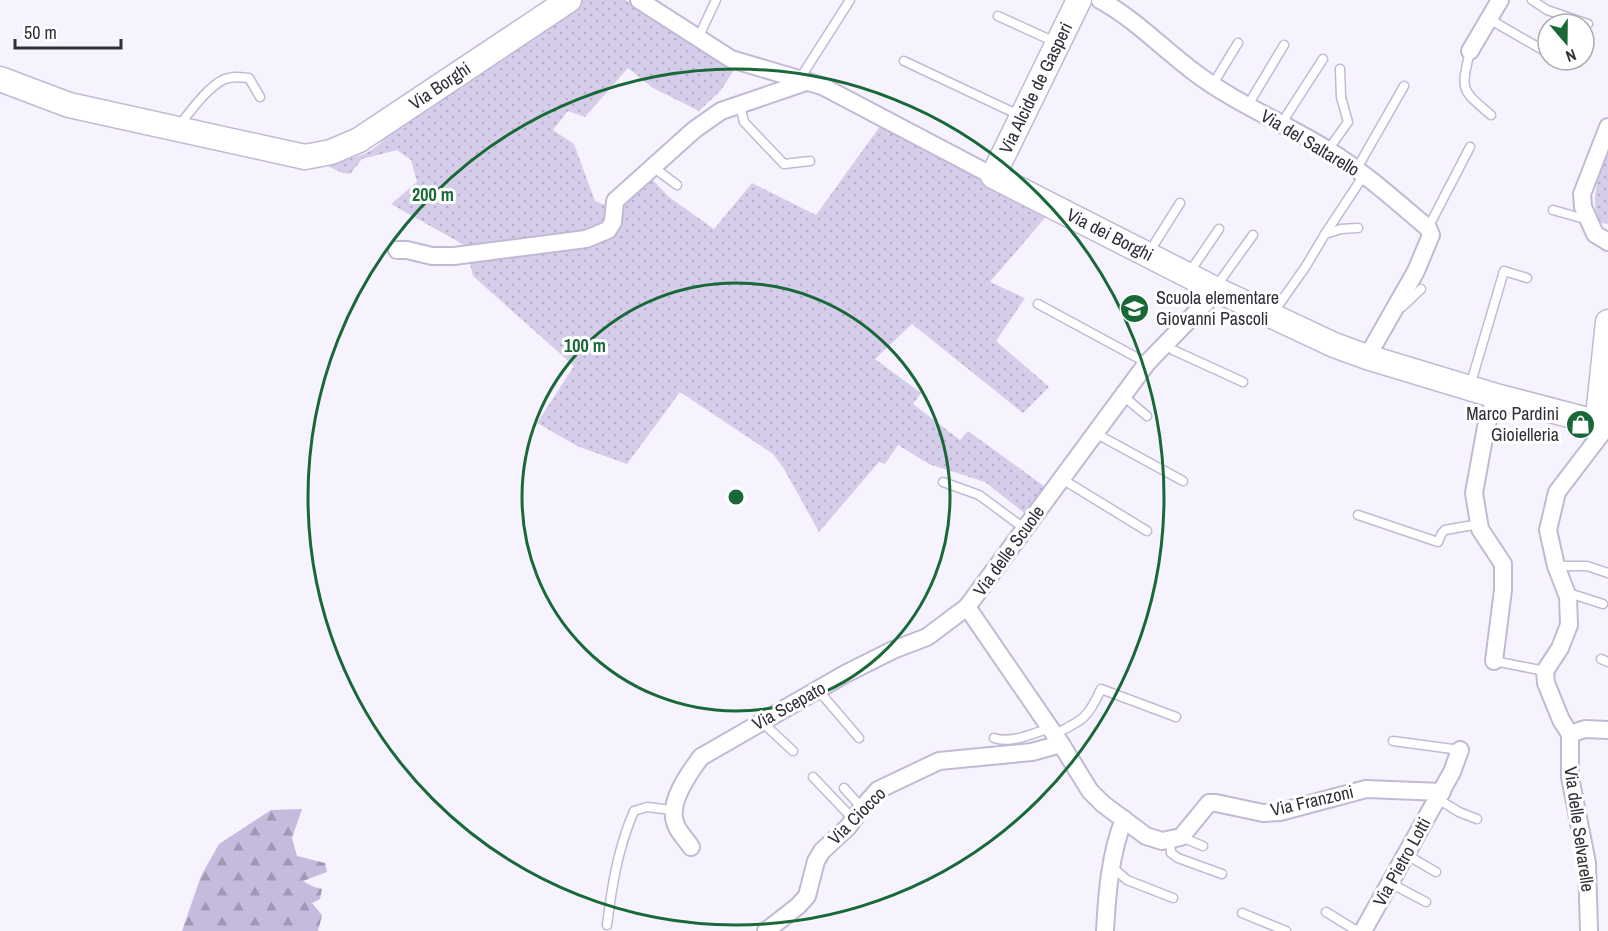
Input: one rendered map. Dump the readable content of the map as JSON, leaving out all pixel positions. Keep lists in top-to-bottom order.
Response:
{
  "streets": {
    "street": [
      "Via Borghi",
      "Via Alcide de Gasperi",
      "Via del Saltarello",
      "Via dei Borghi",
      "Via delle Scuole",
      "Via Scepato",
      "Via Franzoni",
      "Via Ciocco",
      "Via delle Selvarelle",
      "Via Pietro Lotti"
    ]
  },
  "crossings": [
    ["Via Alcide de Gasperi", "Via dei Borghi"],
    ["Via dei Borghi", "Via delle Scuole"],
    ["Via delle Scuole", "Via Scepato"],
    ["Via delle Scuole", "Via Ciocco"],
    ["Via Franzoni", "Via Pietro Lotti"]
  ],
  "places": {
    "school or university": ["Scuola elementare Giovanni Pascoli"],
    "shop": ["Marco Pardini Gioielleria"]
  },
  "scale_bar": "50 m",
  "north": "bottom",
  "rings": ["200 m", "100 m"]
}
